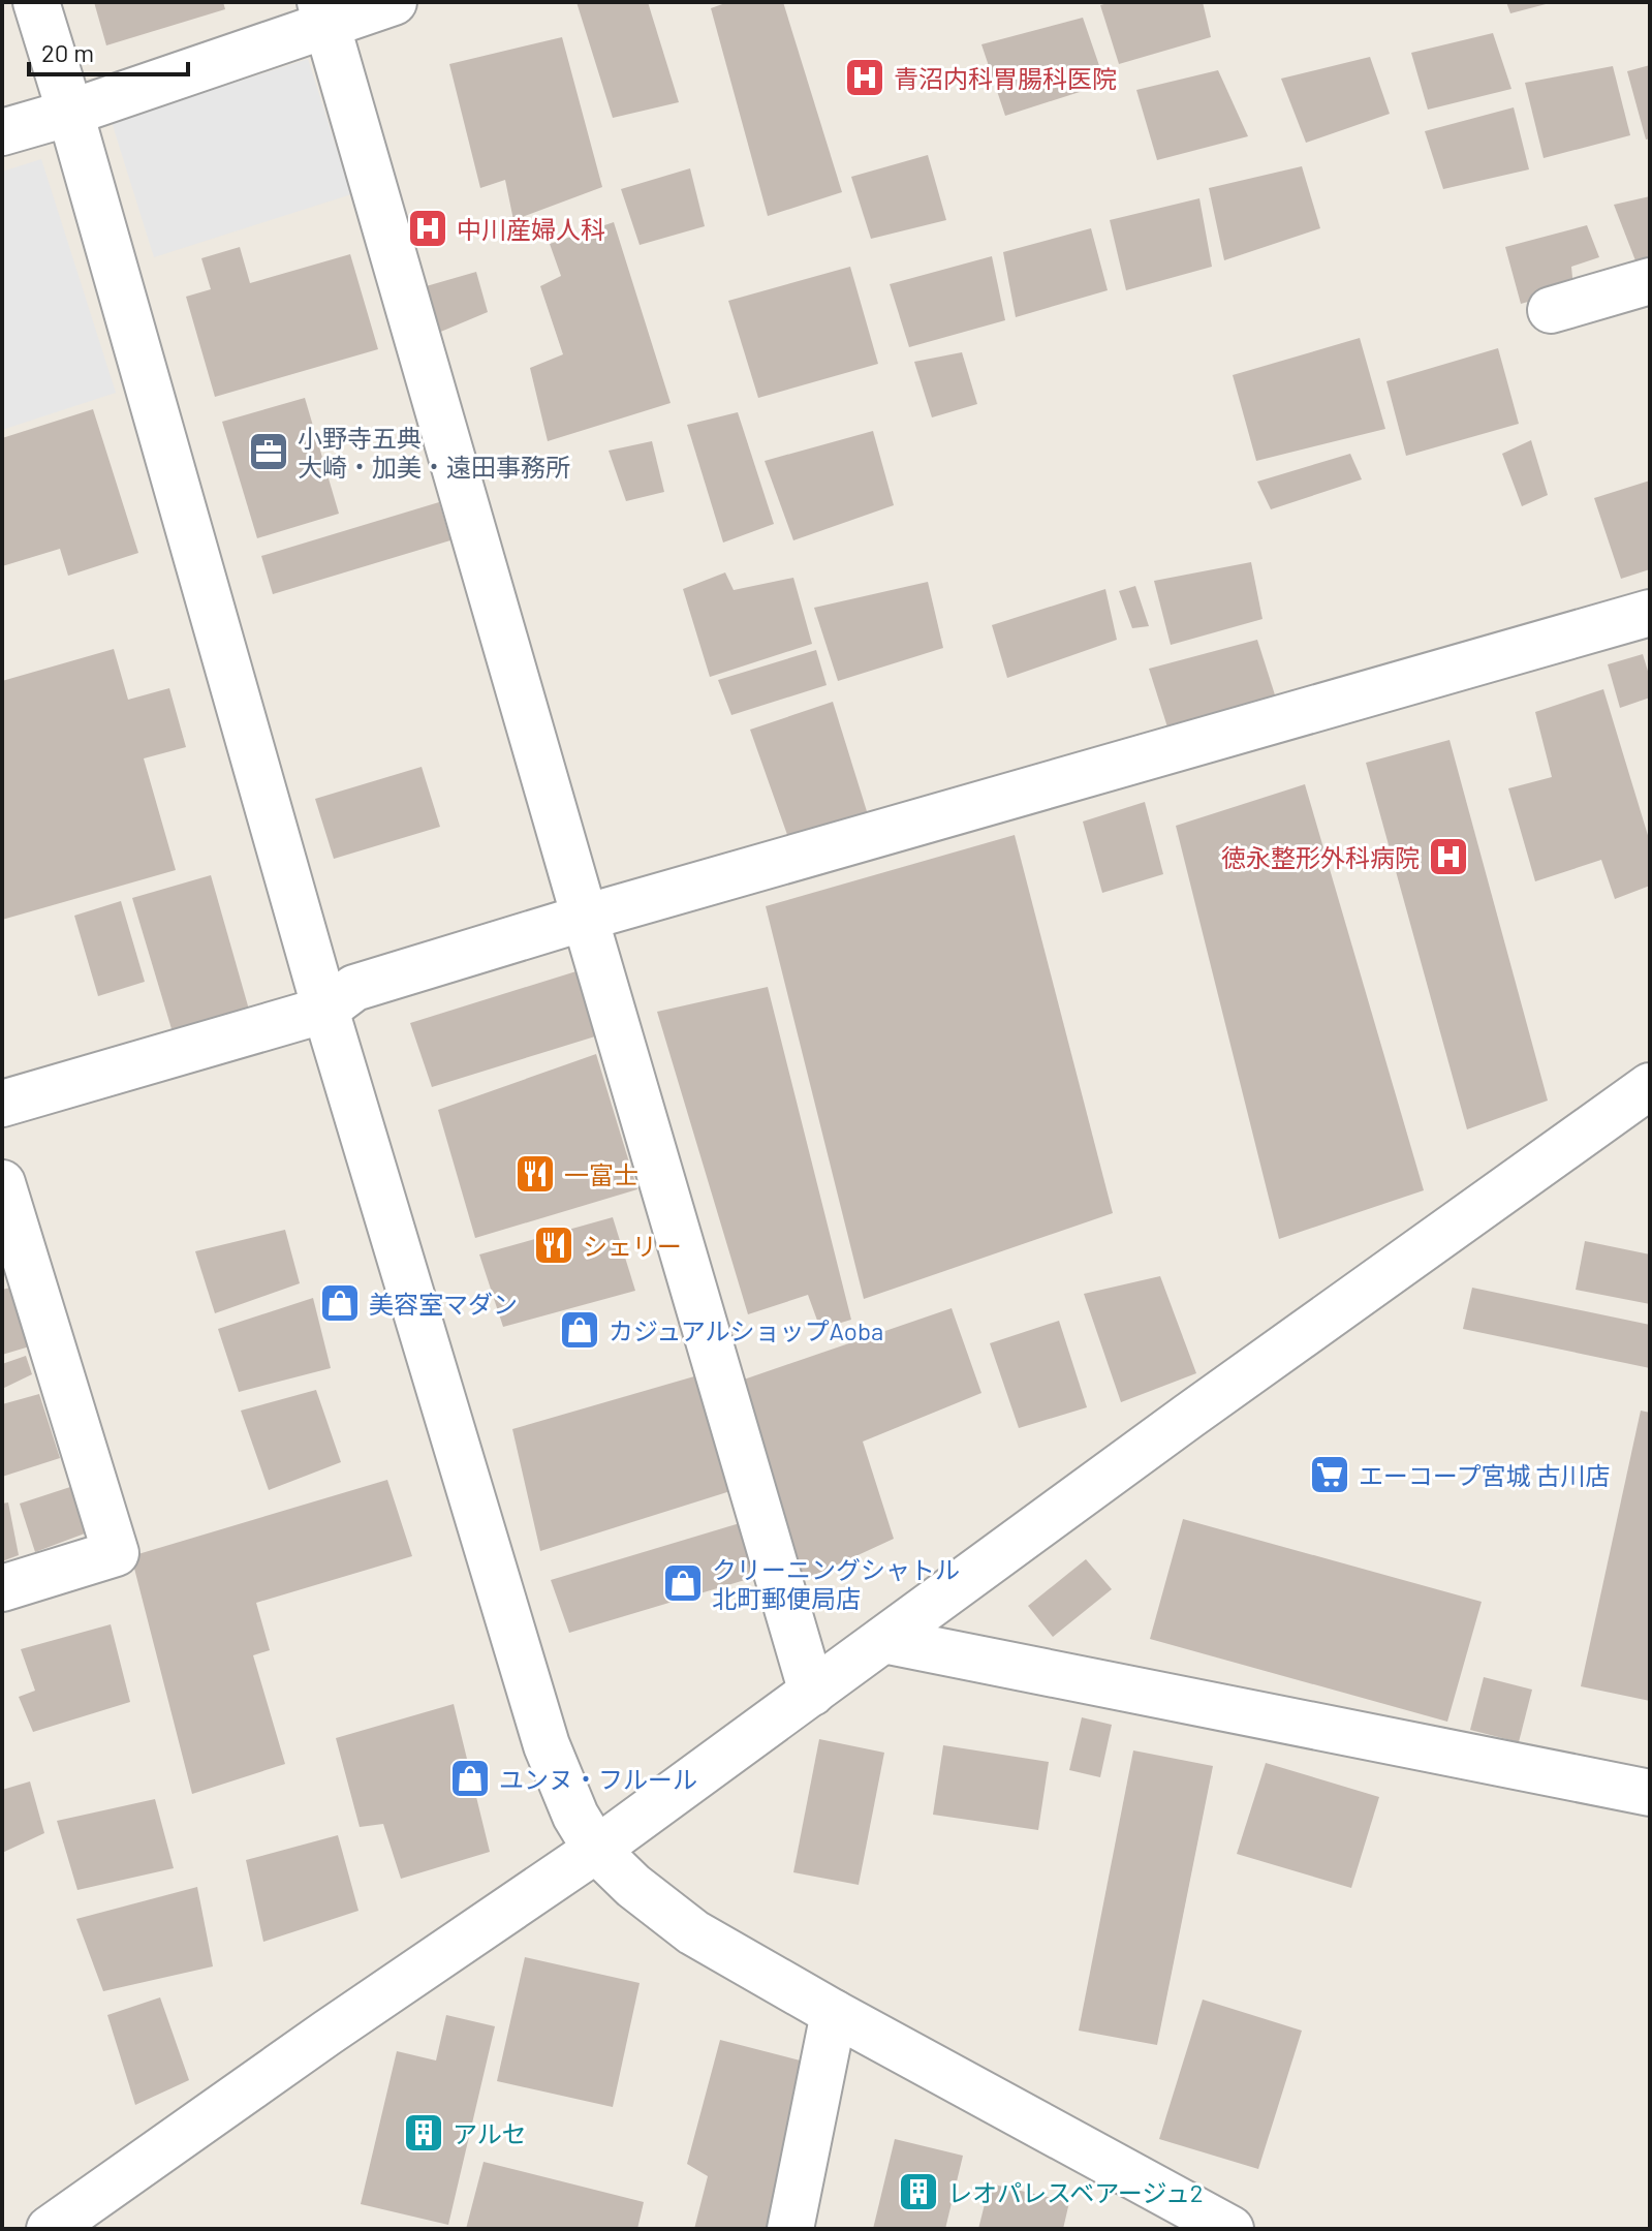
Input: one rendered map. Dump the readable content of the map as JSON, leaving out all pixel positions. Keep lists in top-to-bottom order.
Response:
{
  "places": {
    "hospital": ["青沼内科胃腸科医院", "中川産婦人科", "徳永整形外科病院"],
    "office": ["小野寺五典 大崎・加美・遠田事務所"],
    "restaurant": ["一富士", "シェリー"],
    "shop": [
      "美容室マダン",
      "カジュアルショップAoba",
      "クリーニングシャトル 北町郵便局店",
      "ユンヌ・フルール"
    ],
    "supermarket": ["エーコープ宮城 古川店"],
    "building": ["アルセ", "レオパレスベアージュ2"]
  },
  "scale_bar": "20 m"
}
